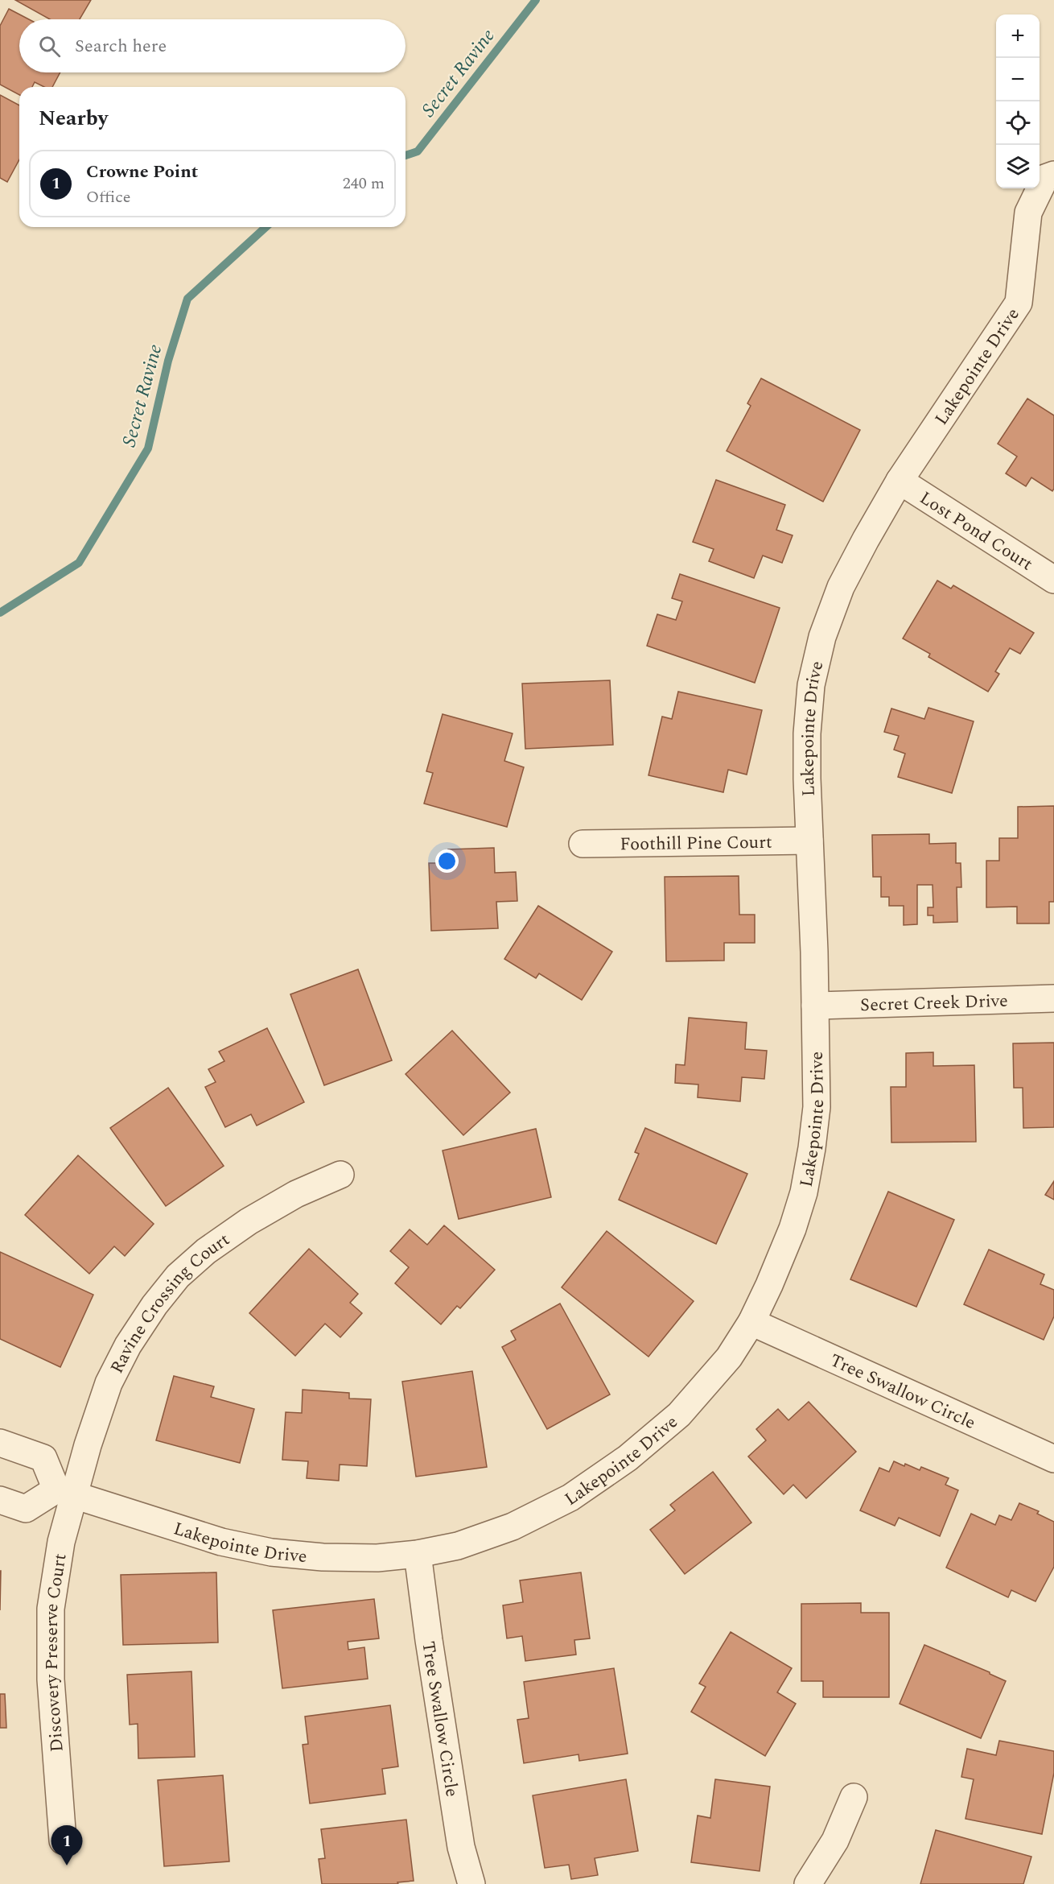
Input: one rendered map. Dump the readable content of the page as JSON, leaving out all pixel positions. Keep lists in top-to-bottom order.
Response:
{
  "streets": {
    "street": [
      "Lakepointe Drive",
      "Lost Pond Court",
      "Foothill Pine Court",
      "Secret Creek Drive",
      "Ravine Crossing Court",
      "Tree Swallow Circle",
      "Discovery Preserve Court"
    ]
  },
  "crossings": [
    ["Lakepointe Drive", "Lost Pond Court"],
    ["Lakepointe Drive", "Foothill Pine Court"],
    ["Lakepointe Drive", "Secret Creek Drive"],
    ["Lakepointe Drive", "Ravine Crossing Court"],
    ["Lakepointe Drive", "Tree Swallow Circle"],
    ["Lakepointe Drive", "Discovery Preserve Court"],
    ["Ravine Crossing Court", "Discovery Preserve Court"]
  ],
  "water": ["Secret Ravine"],
  "page": {
    "map_buttons": ["+", "−"],
    "search": "Search here",
    "heading": "Nearby",
    "list": [
      {
        "mark": "1",
        "name": "Crowne Point",
        "note": "Office",
        "value": "240 m"
      }
    ],
    "pins": "1"
  }
}
